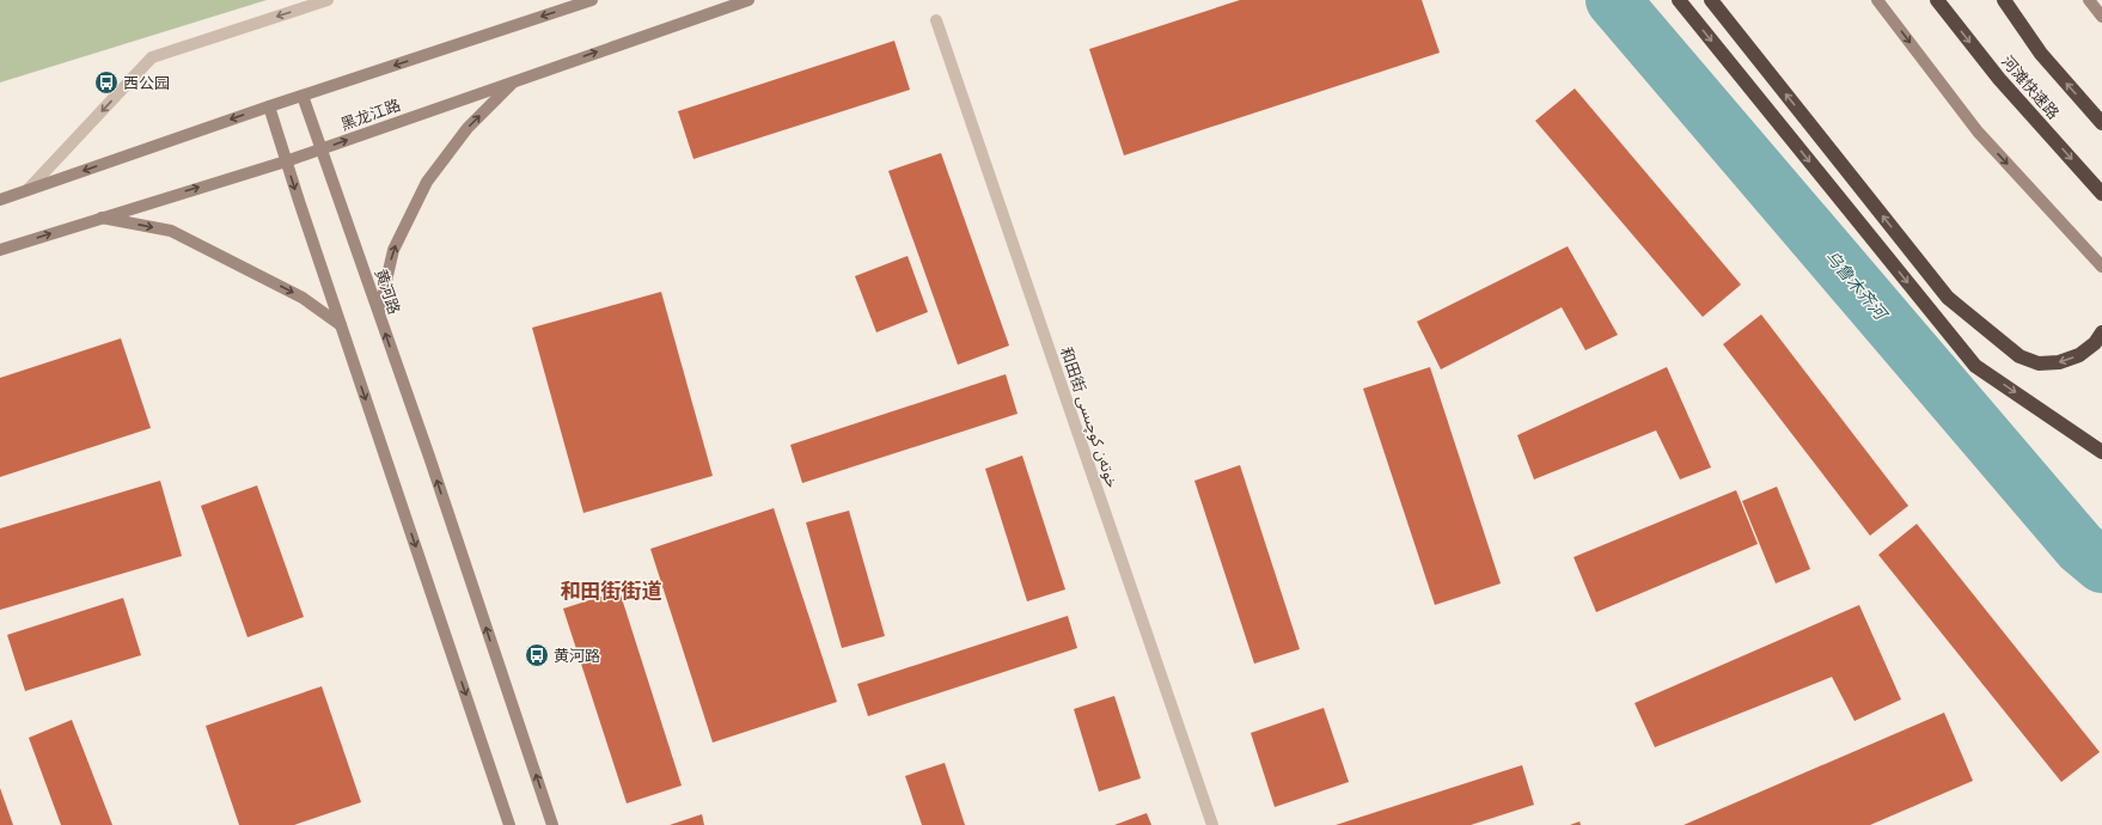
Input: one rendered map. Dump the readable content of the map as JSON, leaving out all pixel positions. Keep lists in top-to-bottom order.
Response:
{
  "streets": {
    "highway": ["河滩快速路"],
    "main road": ["黑龙江路", "黄河路"],
    "street": ["和田街 خوتەن كوچىسى"]
  },
  "crossings": [
    ["黑龙江路", "黄河路"]
  ],
  "districts": ["和田街街道"],
  "water": ["乌鲁木齐河"],
  "places": {
    "bus stop": ["西公园", "黄河路"]
  }
}
